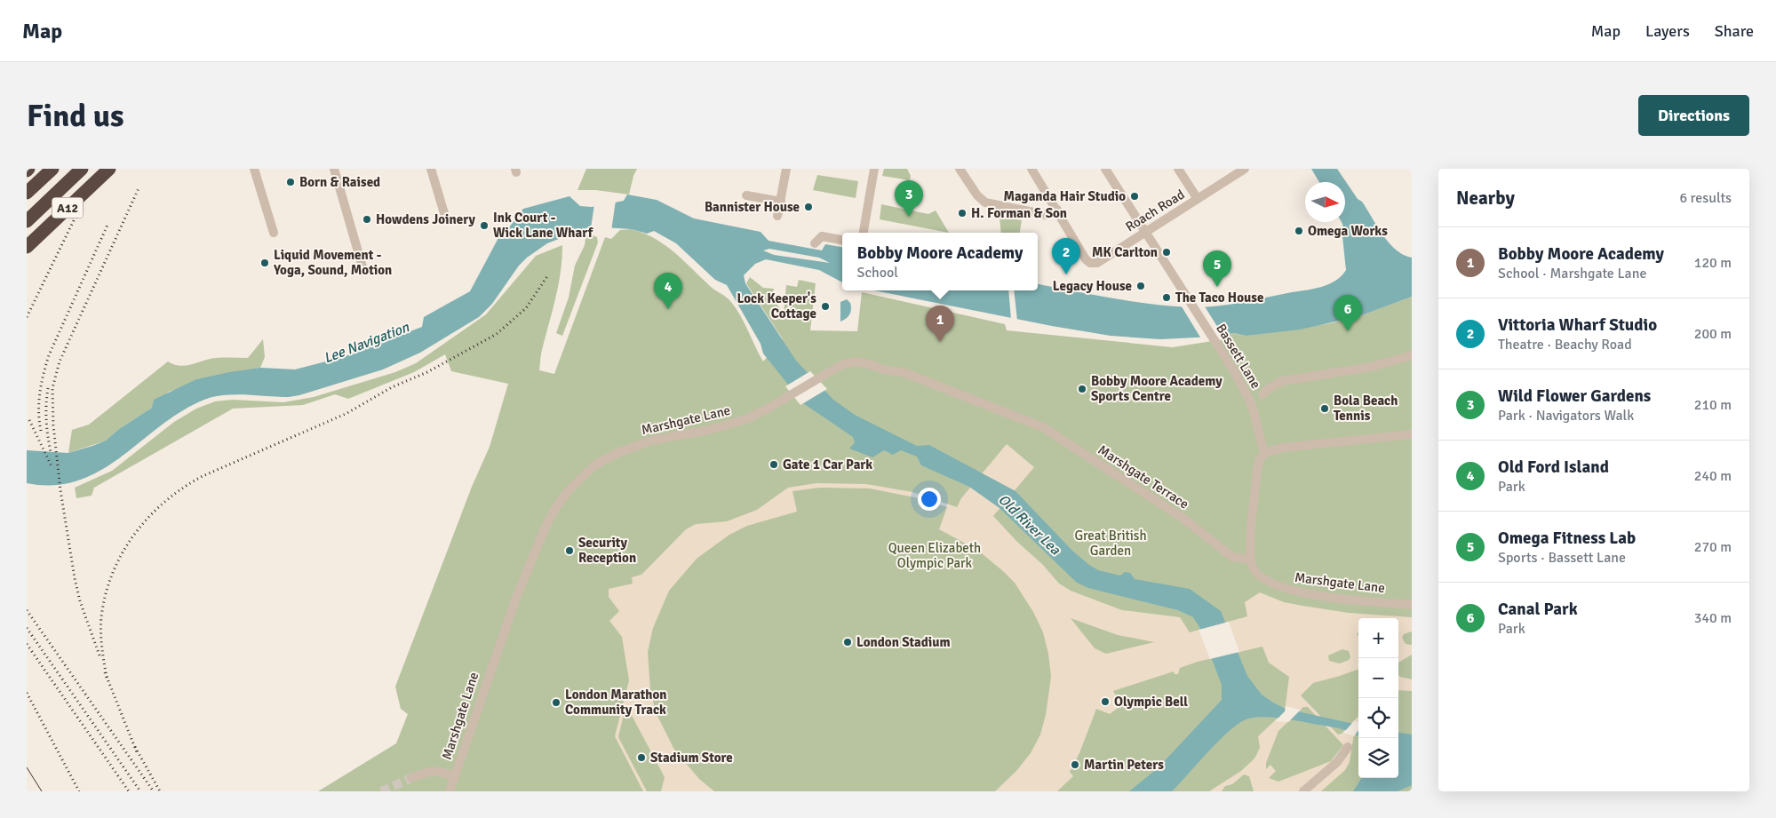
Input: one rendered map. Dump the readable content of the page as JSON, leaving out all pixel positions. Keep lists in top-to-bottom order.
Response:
{
  "streets": {
    "highway": ["A12"],
    "street": [
      "Roach Road",
      "Bassett Lane",
      "Marshgate Lane",
      "Marshgate Terrace"
    ]
  },
  "crossings": [
    ["Roach Road", "Bassett Lane"],
    ["Marshgate Lane", "Marshgate Terrace"]
  ],
  "water": ["Lee Navigation", "Old River Lea"],
  "parks": ["Great British Garden", "Queen Elizabeth Olympic Park"],
  "places": [
    "Born & Raised",
    "Maganda Hair Studio",
    "Bannister House",
    "H. Forman & Son",
    "Howdens Joinery",
    "Ink Court - Wick Lane Wharf",
    "Omega Works",
    "MK Carlton",
    "Liquid Movement - Yoga, Sound, Motion",
    "Legacy House",
    "The Taco House",
    "Lock Keeper's Cottage",
    "Bobby Moore Academy Sports Centre",
    "Bola Beach Tennis",
    "Gate 1 Car Park",
    "Security Reception",
    "London Stadium",
    "Olympic Bell",
    "London Marathon Community Track",
    "Stadium Store",
    "Martin Peters"
  ],
  "north": "right",
  "page": {
    "header": "Map",
    "nav": ["Map", "Layers", "Share"],
    "buttons": "Directions",
    "title": "Find us",
    "heading": ["Nearby", "6 results"],
    "pins": [
      "3",
      "2",
      "5",
      "4",
      "6",
      "1"
    ],
    "list": [
      {
        "mark": "1",
        "name": "Bobby Moore Academy",
        "note": "School · Marshgate Lane",
        "value": "120 m"
      },
      {
        "mark": "2",
        "name": "Vittoria Wharf Studio",
        "note": "Theatre · Beachy Road",
        "value": "200 m"
      },
      {
        "mark": "3",
        "name": "Wild Flower Gardens",
        "note": "Park · Navigators Walk",
        "value": "210 m"
      },
      {
        "mark": "4",
        "name": "Old Ford Island",
        "note": "Park",
        "value": "240 m"
      },
      {
        "mark": "5",
        "name": "Omega Fitness Lab",
        "note": "Sports · Bassett Lane",
        "value": "270 m"
      },
      {
        "mark": "6",
        "name": "Canal Park",
        "note": "Park",
        "value": "340 m"
      }
    ],
    "popup": ["Bobby Moore Academy", "School"],
    "map_buttons": ["+", "−"]
  }
}
